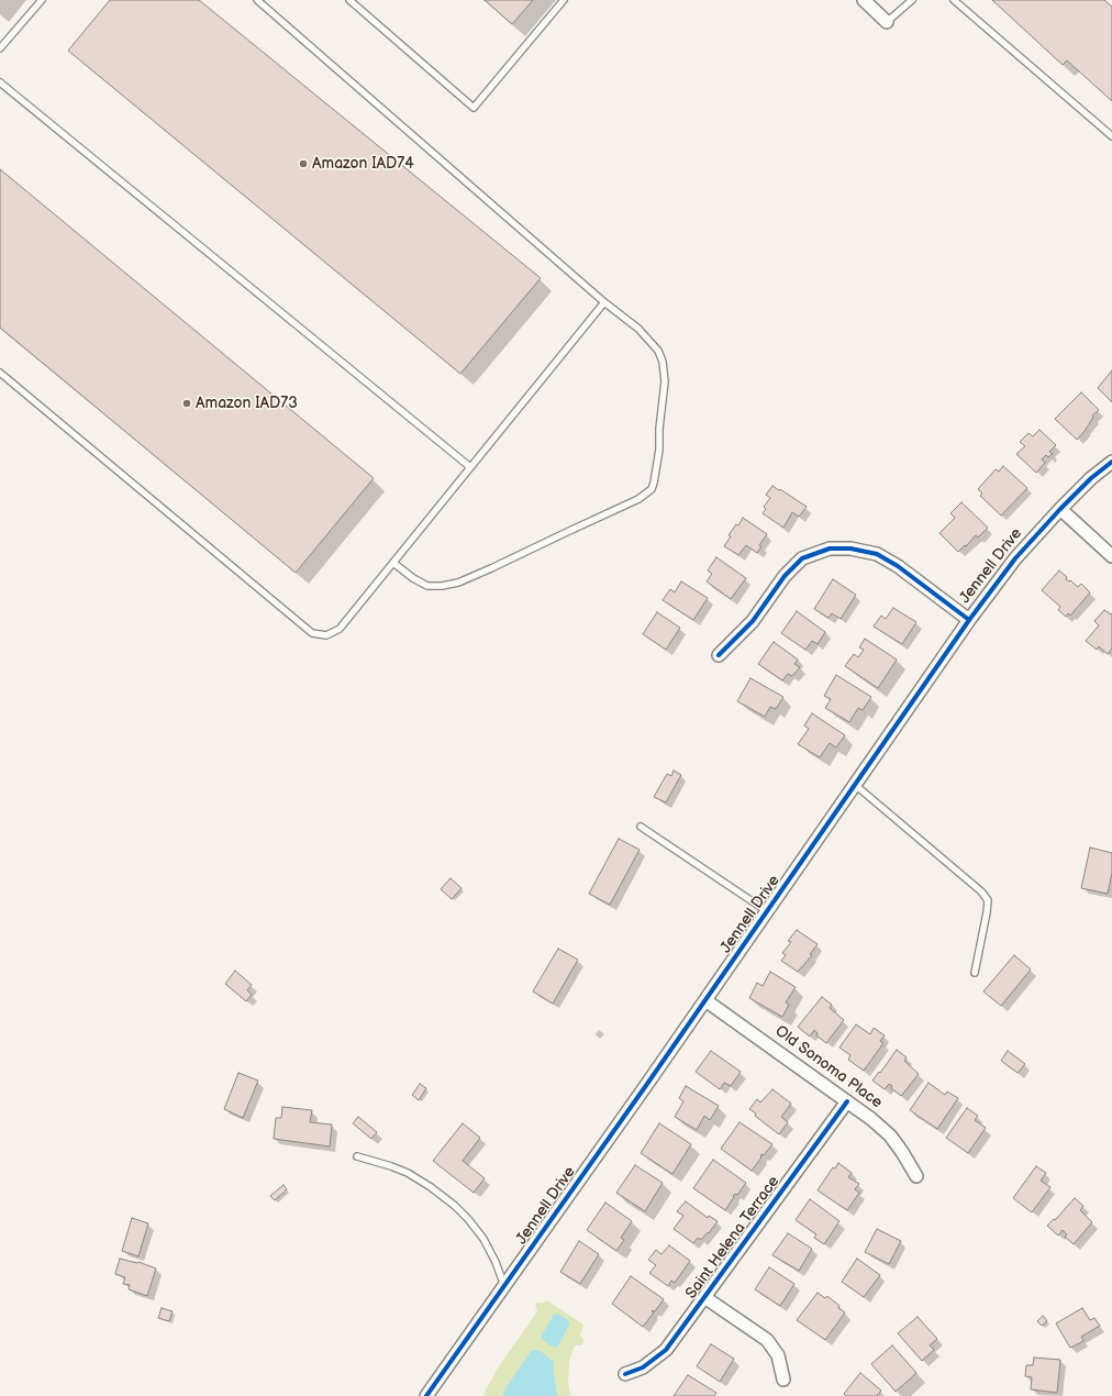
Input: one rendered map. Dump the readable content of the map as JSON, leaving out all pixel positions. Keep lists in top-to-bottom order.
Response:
{
  "streets": {
    "street": ["Jennell Drive", "Old Sonoma Place", "Saint Helena Terrace"]
  },
  "crossings": [
    ["Jennell Drive", "Old Sonoma Place"],
    ["Old Sonoma Place", "Saint Helena Terrace"]
  ],
  "places": ["Amazon IAD74", "Amazon IAD73"]
}
